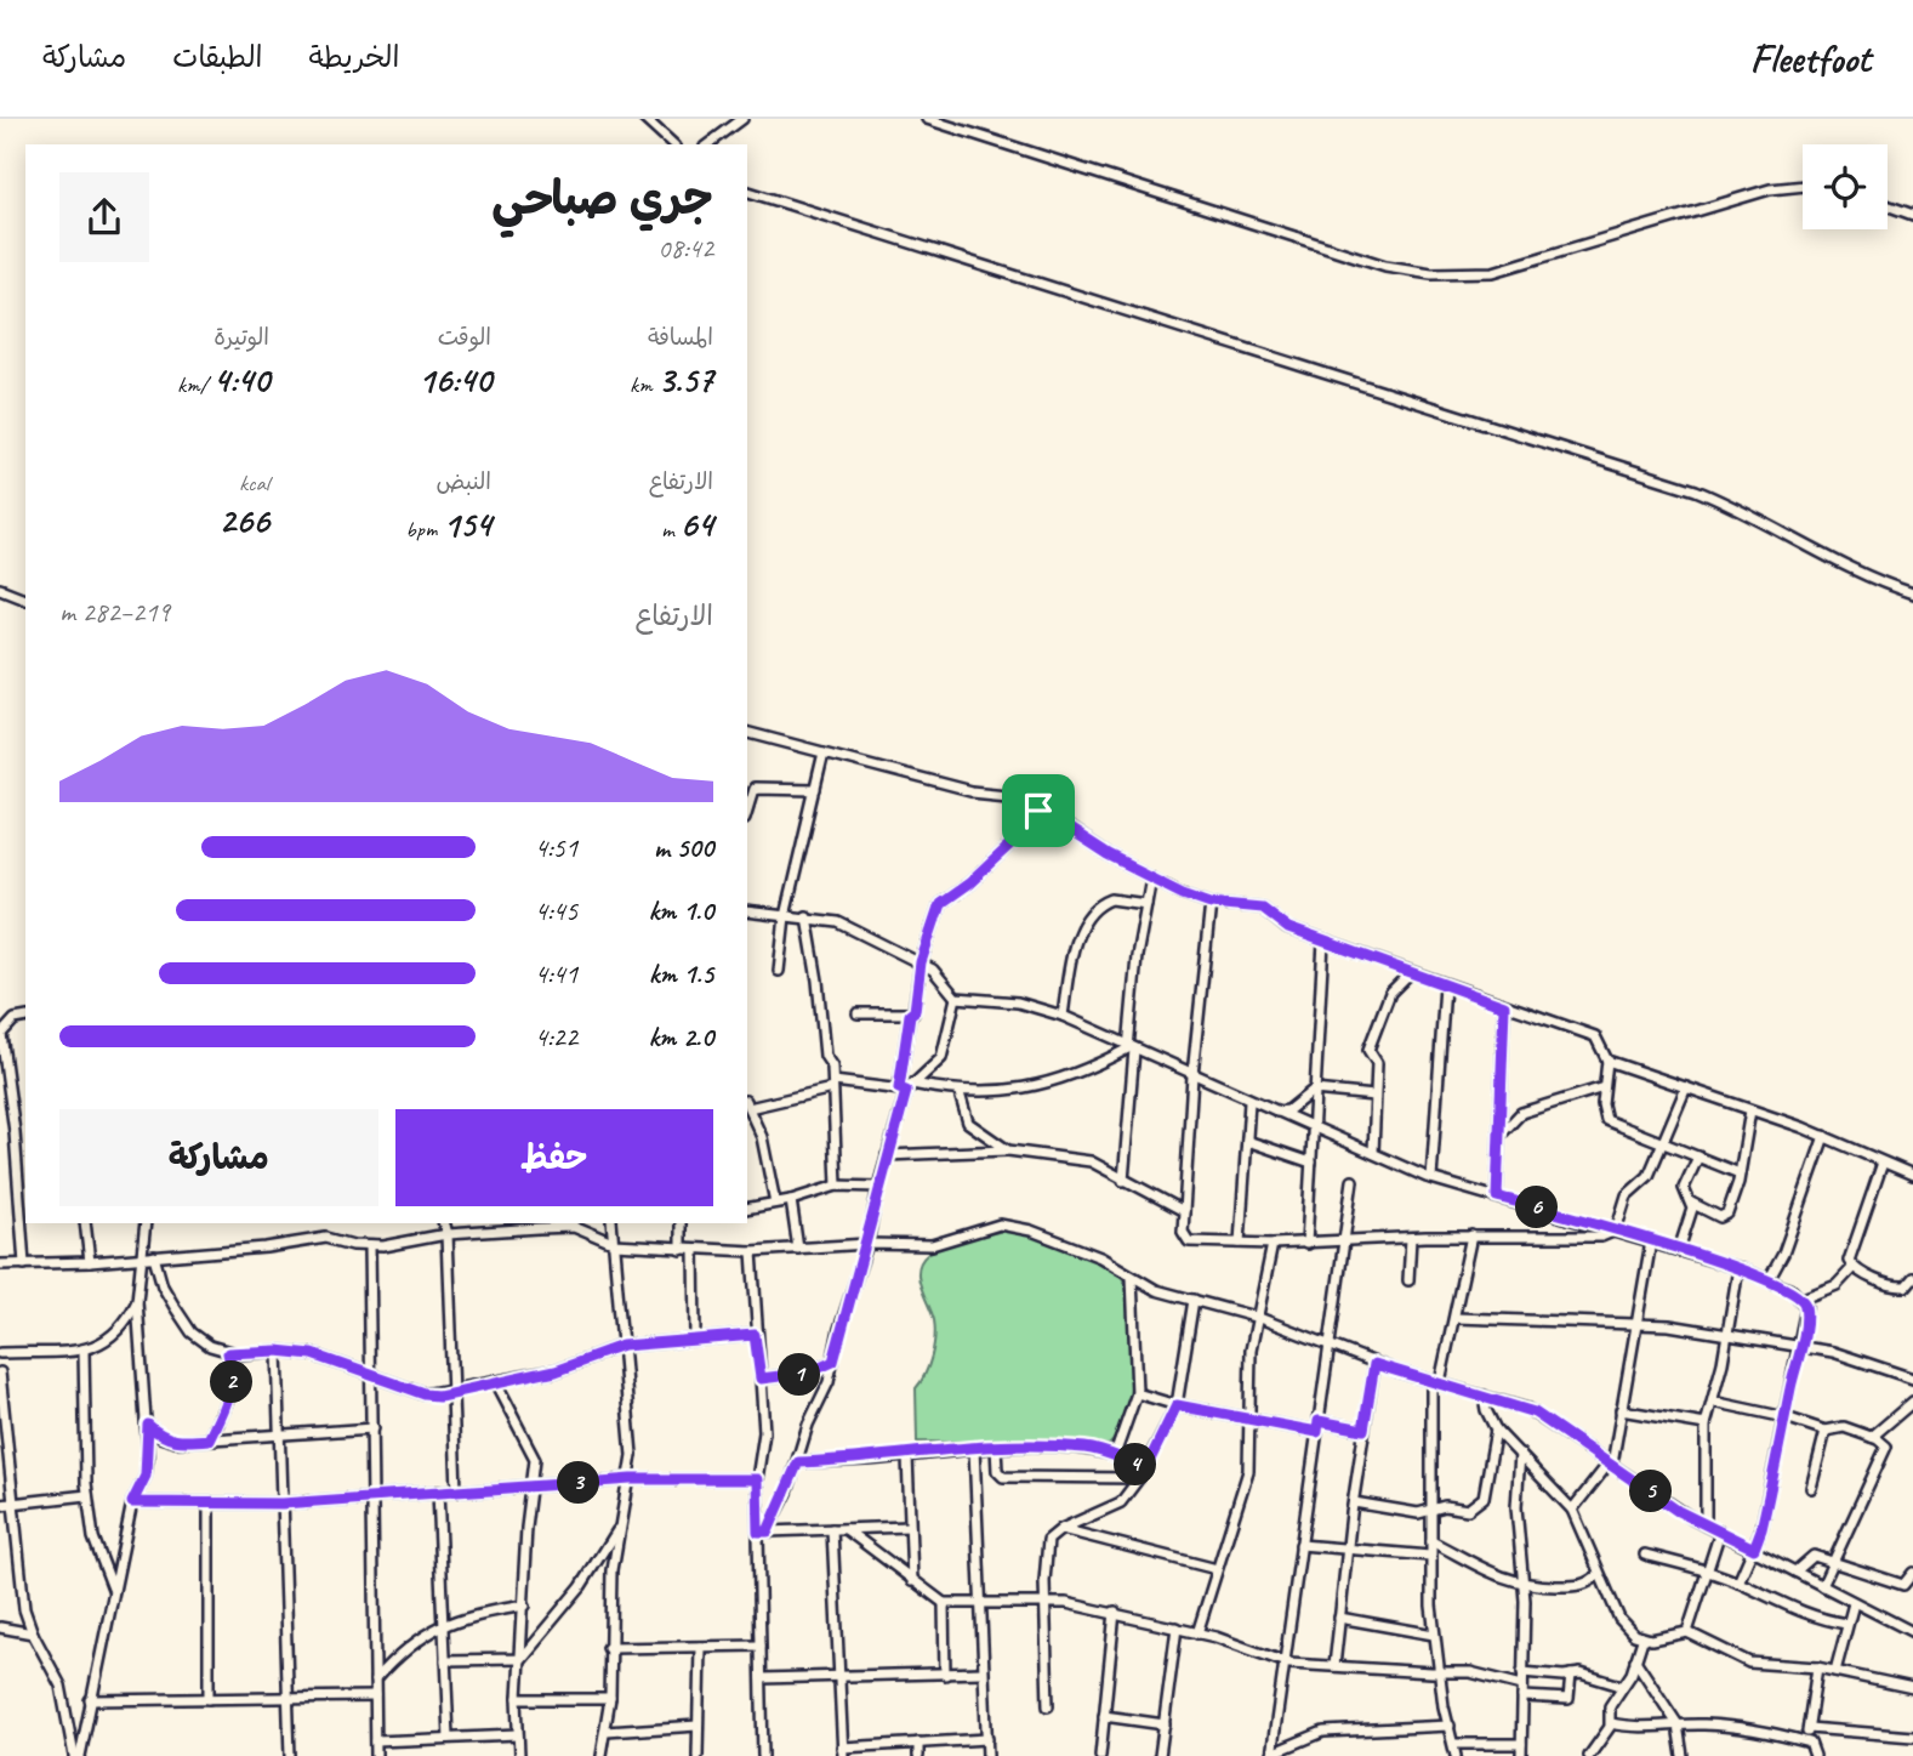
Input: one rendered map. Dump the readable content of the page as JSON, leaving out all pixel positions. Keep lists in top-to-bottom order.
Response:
{
  "page": {
    "header": "Fleetfoot",
    "nav": ["الخريطة", "الطبقات", "مشاركة"],
    "heading": ["جري صباحي", "08:42"],
    "stats": [
      ["المسافة", "3.57 km"],
      ["الوقت", "16:40"],
      ["الوتيرة", "4:40 /km"],
      ["الارتفاع", "64 m"],
      ["النبض", "154 bpm"],
      ["kcal", "266"]
    ],
    "chart": ["الارتفاع", "219–282 m"],
    "list": [
      {
        "name": "500 m",
        "note": "4:51"
      },
      {
        "name": "1.0 km",
        "note": "4:45"
      },
      {
        "name": "1.5 km",
        "note": "4:41"
      },
      {
        "name": "2.0 km",
        "note": "4:22"
      }
    ],
    "buttons": ["حفظ", "مشاركة"],
    "pins": [
      "6",
      "1",
      "2",
      "4",
      "3",
      "5"
    ]
  }
}
